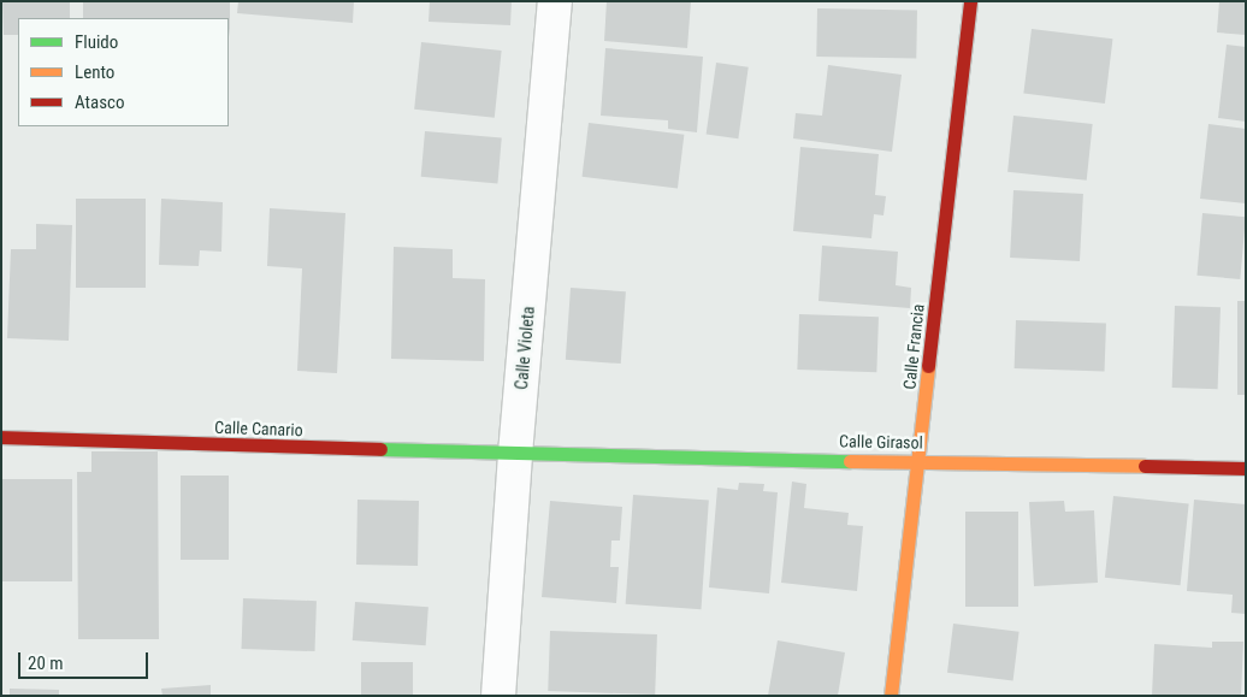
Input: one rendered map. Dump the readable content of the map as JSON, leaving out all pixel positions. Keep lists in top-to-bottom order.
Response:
{
  "streets": {
    "street": [
      "Calle Francia",
      "Calle Violeta",
      "Calle Canario",
      "Calle Girasol"
    ]
  },
  "crossings": [
    ["Calle Francia", "Calle Girasol"],
    ["Calle Violeta", "Calle Canario"],
    ["Calle Violeta", "Calle Girasol"],
    ["Calle Canario", "Calle Girasol"]
  ],
  "legend": ["Fluido", "Lento", "Atasco"],
  "scale_bar": "20 m"
}
